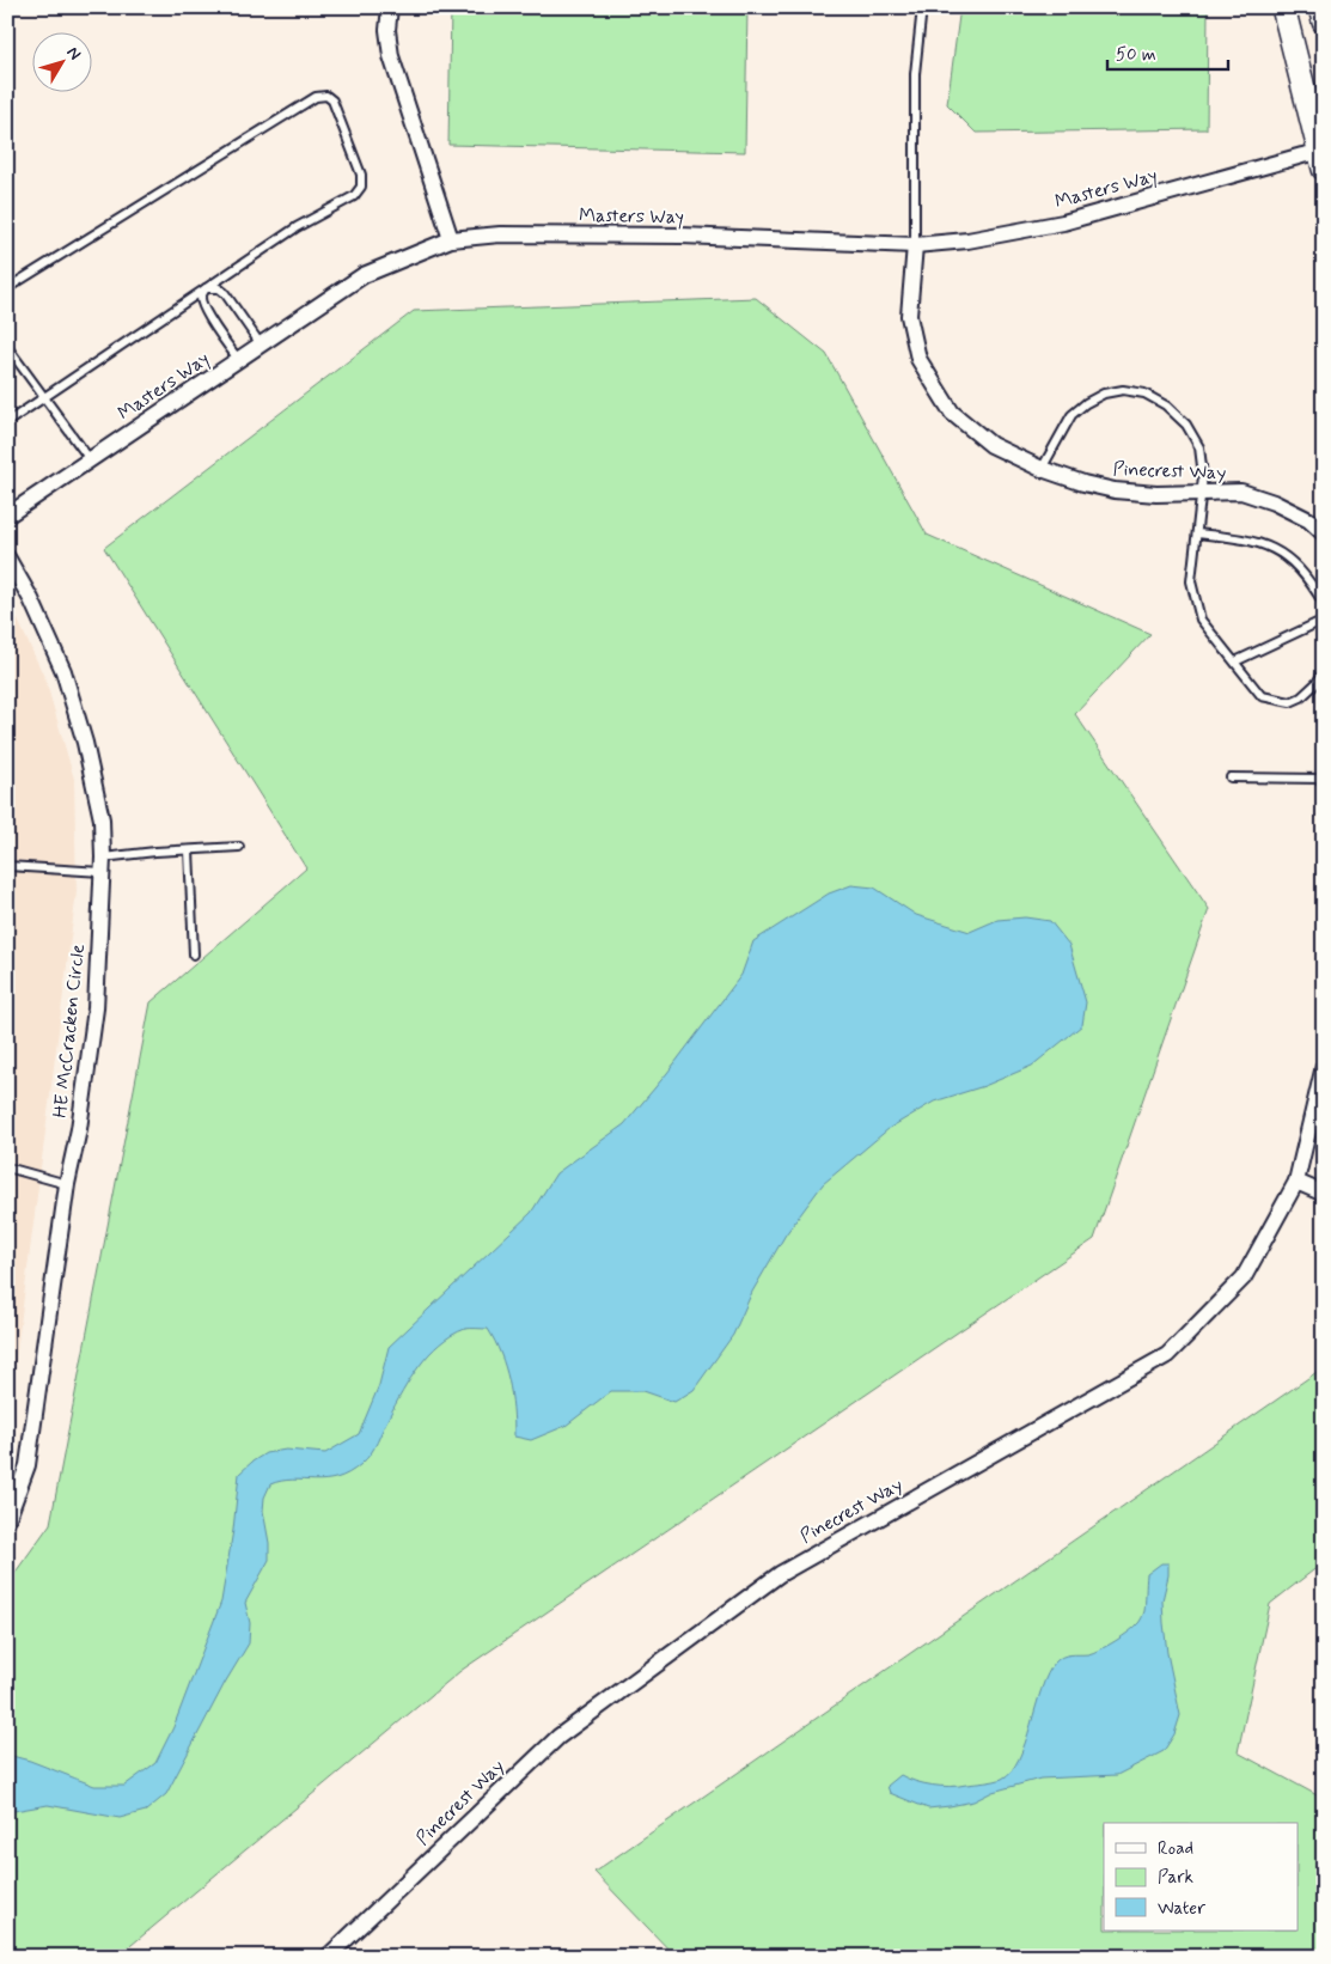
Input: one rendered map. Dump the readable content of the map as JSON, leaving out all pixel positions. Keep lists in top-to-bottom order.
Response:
{
  "streets": {
    "street": ["Masters Way", "Pinecrest Way", "HE McCracken Circle"]
  },
  "crossings": [
    ["Masters Way", "Pinecrest Way"]
  ],
  "legend": ["Road", "Park", "Water"],
  "scale_bar": "50 m",
  "north": "top right"
}
